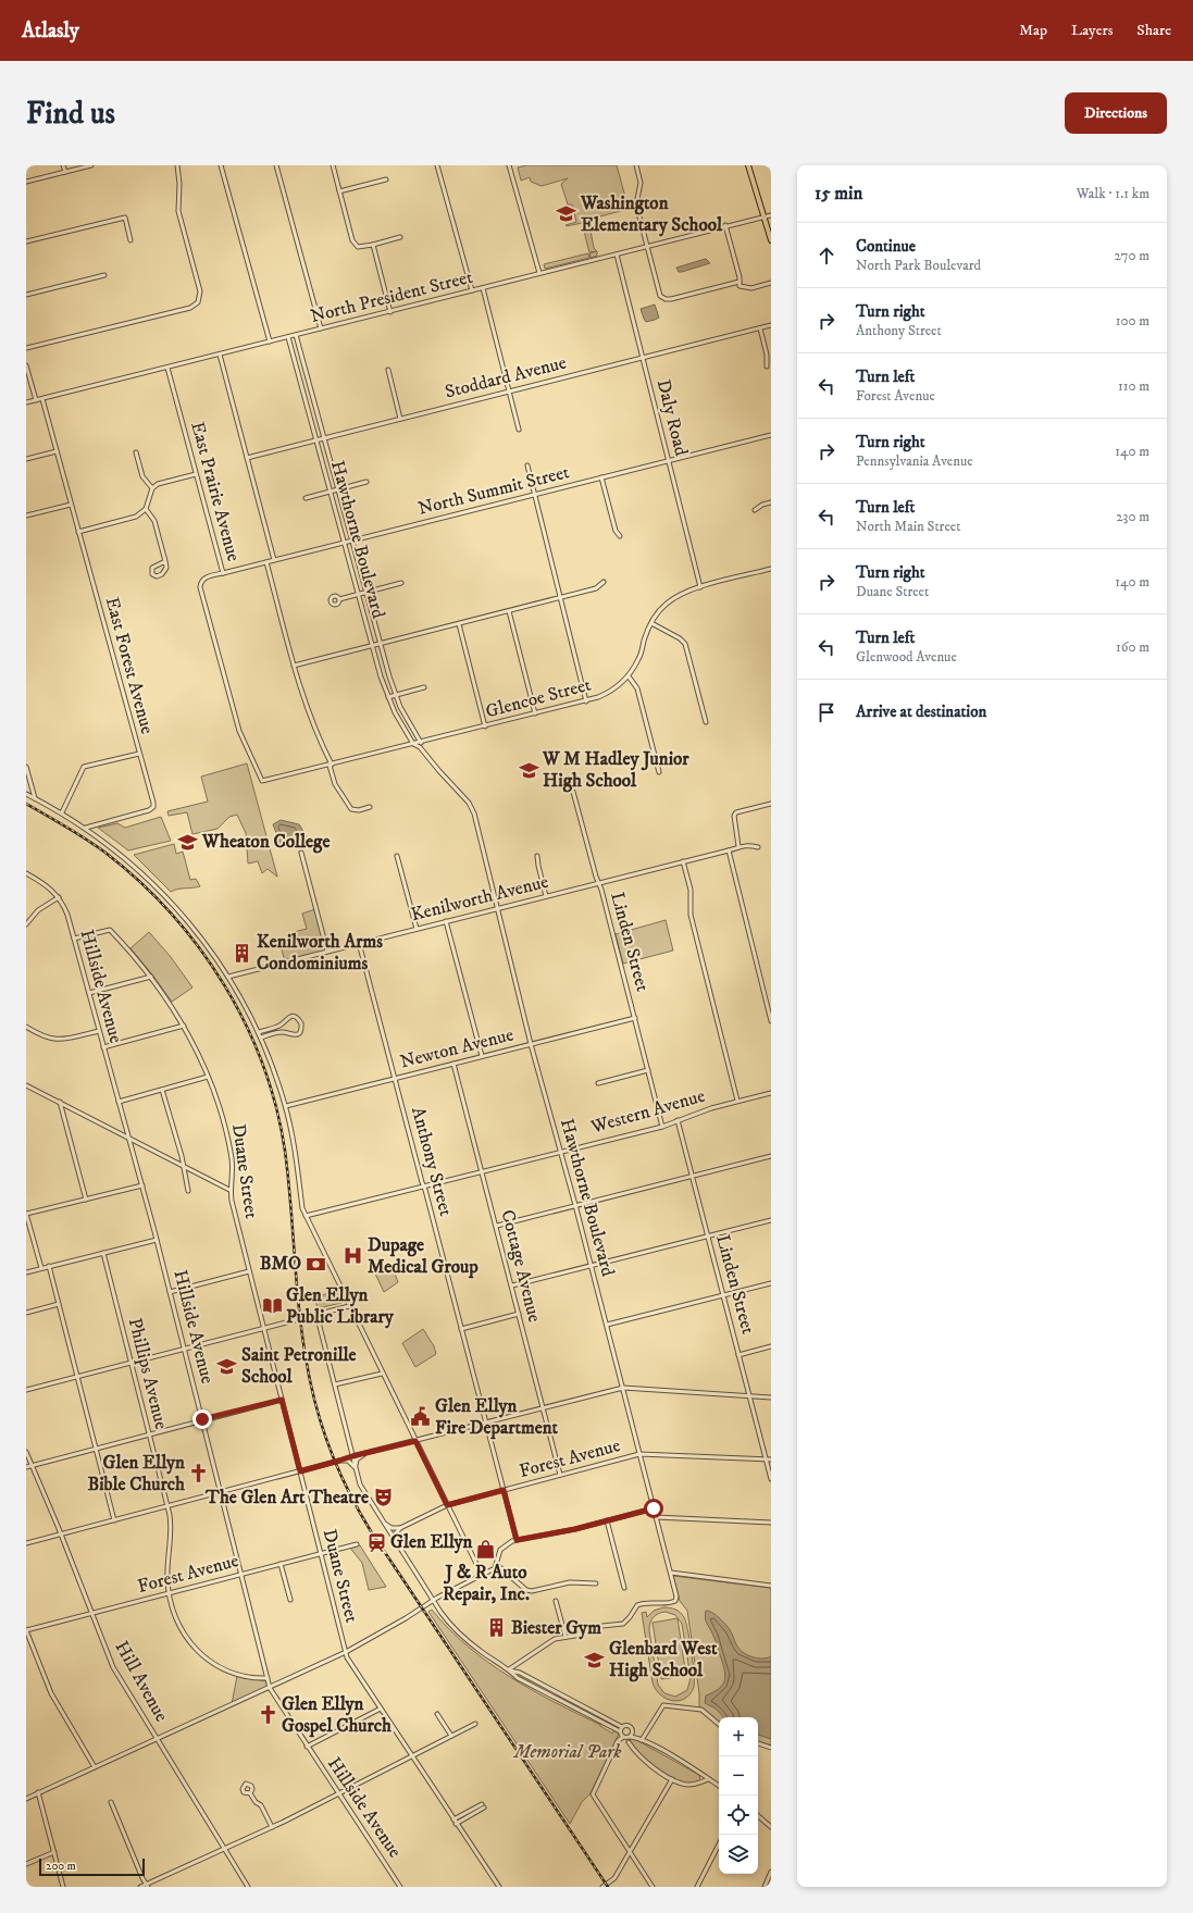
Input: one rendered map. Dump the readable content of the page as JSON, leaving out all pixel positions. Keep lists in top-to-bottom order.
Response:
{
  "streets": {
    "street": [
      "North President Street",
      "Stoddard Avenue",
      "Daly Road",
      "North Summit Street",
      "East Prairie Avenue",
      "Hawthorne Boulevard",
      "East Forest Avenue",
      "Glencoe Street",
      "Kenilworth Avenue",
      "Linden Street",
      "Hillside Avenue",
      "Newton Avenue",
      "Western Avenue",
      "Anthony Street",
      "Duane Street",
      "Cottage Avenue",
      "Phillips Avenue",
      "Forest Avenue",
      "Hill Avenue"
    ]
  },
  "crossings": [
    ["North President Street", "Daly Road"],
    ["North President Street", "East Prairie Avenue"],
    ["North President Street", "Hawthorne Boulevard"],
    ["Stoddard Avenue", "Daly Road"],
    ["Stoddard Avenue", "Hawthorne Boulevard"],
    ["Daly Road", "North Summit Street"],
    ["Daly Road", "Glencoe Street"],
    ["North Summit Street", "East Prairie Avenue"],
    ["North Summit Street", "Hawthorne Boulevard"],
    ["East Prairie Avenue", "Glencoe Street"],
    ["Hawthorne Boulevard", "Glencoe Street"],
    ["Hawthorne Boulevard", "Kenilworth Avenue"],
    ["Hawthorne Boulevard", "Newton Avenue"],
    ["Hawthorne Boulevard", "Western Avenue"],
    ["Hawthorne Boulevard", "Forest Avenue"],
    ["Kenilworth Avenue", "Linden Street"],
    ["Kenilworth Avenue", "Anthony Street"],
    ["Linden Street", "Newton Avenue"],
    ["Linden Street", "Western Avenue"],
    ["Linden Street", "Forest Avenue"],
    ["Hillside Avenue", "Duane Street"],
    ["Hillside Avenue", "Phillips Avenue"],
    ["Hillside Avenue", "Forest Avenue"],
    ["Newton Avenue", "Anthony Street"],
    ["Newton Avenue", "Cottage Avenue"],
    ["Western Avenue", "Anthony Street"],
    ["Western Avenue", "Cottage Avenue"],
    ["Anthony Street", "Forest Avenue"],
    ["Duane Street", "Forest Avenue"],
    ["Cottage Avenue", "Forest Avenue"],
    ["Phillips Avenue", "Forest Avenue"],
    ["Forest Avenue", "Hill Avenue"]
  ],
  "parks": ["Memorial Park"],
  "places": {
    "school or university": [
      "Washington Elementary School",
      "W M Hadley Junior High School",
      "Wheaton College",
      "Saint Petronille School",
      "Glenbard West High School"
    ],
    "building": ["Kenilworth Arms Condominiums", "Biester Gym"],
    "hospital": ["Dupage Medical Group"],
    "bank": ["BMO"],
    "library": ["Glen Ellyn Public Library"],
    "public building": ["Glen Ellyn Fire Department"],
    "church": ["Glen Ellyn Bible Church", "Glen Ellyn Gospel Church"],
    "theatre": ["The Glen Art Theatre"],
    "station": ["Glen Ellyn"],
    "shop": ["J & R Auto Repair, Inc."]
  },
  "scale_bar": "200 m",
  "page": {
    "header": "Atlasly",
    "nav": ["Map", "Layers", "Share"],
    "buttons": "Directions",
    "title": "Find us",
    "heading": ["15 min", "Walk · 1.1 km"],
    "list": [
      ["Continue", "North Park Boulevard", "270 m"],
      ["Turn right", "Anthony Street", "100 m"],
      ["Turn left", "Forest Avenue", "110 m"],
      ["Turn right", "Pennsylvania Avenue", "140 m"],
      ["Turn left", "North Main Street", "230 m"],
      ["Turn right", "Duane Street", "140 m"],
      ["Turn left", "Glenwood Avenue", "160 m"],
      "Arrive at destination"
    ],
    "map_buttons": ["+", "−"],
    "scale": "200 m"
  }
}
